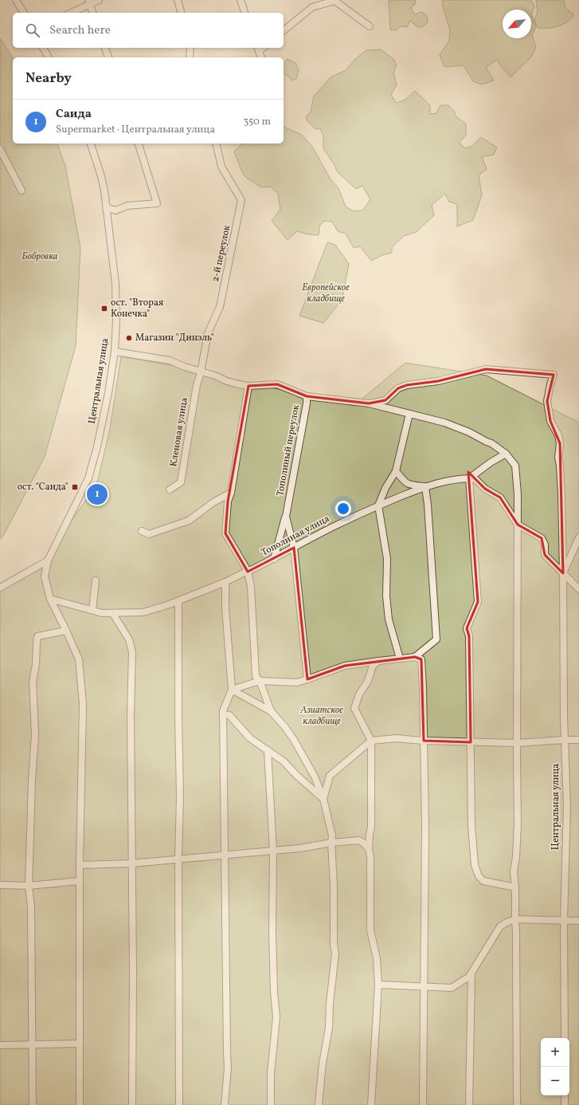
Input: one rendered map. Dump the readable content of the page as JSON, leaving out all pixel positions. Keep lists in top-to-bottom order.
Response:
{
  "streets": {
    "street": [
      "2-й переулок",
      "Центральная улица",
      "Кленовая улица",
      "Тополиный переулок",
      "Тополиная улица"
    ]
  },
  "crossings": [
    ["2-й переулок", "Кленовая улица"],
    ["Центральная улица", "Тополиный переулок"],
    ["Центральная улица", "Тополиная улица"],
    ["Тополиный переулок", "Тополиная улица"]
  ],
  "parks": ["Бобровка", "Европейское кладбище", "Азиатское кладбище"],
  "places": {
    "transit": ["ост. \"Вторая Конечка\"", "ост. \"Саида\""],
    "other": ["Магазин \"Динэль\""]
  },
  "north": "bottom left",
  "page": {
    "search": "Search here",
    "heading": "Nearby",
    "list": [
      {
        "mark": "1",
        "name": "Саида",
        "note": "Supermarket · Центральная улица",
        "value": "350 m"
      }
    ],
    "pins": "1",
    "map_buttons": ["+", "−"]
  }
}
